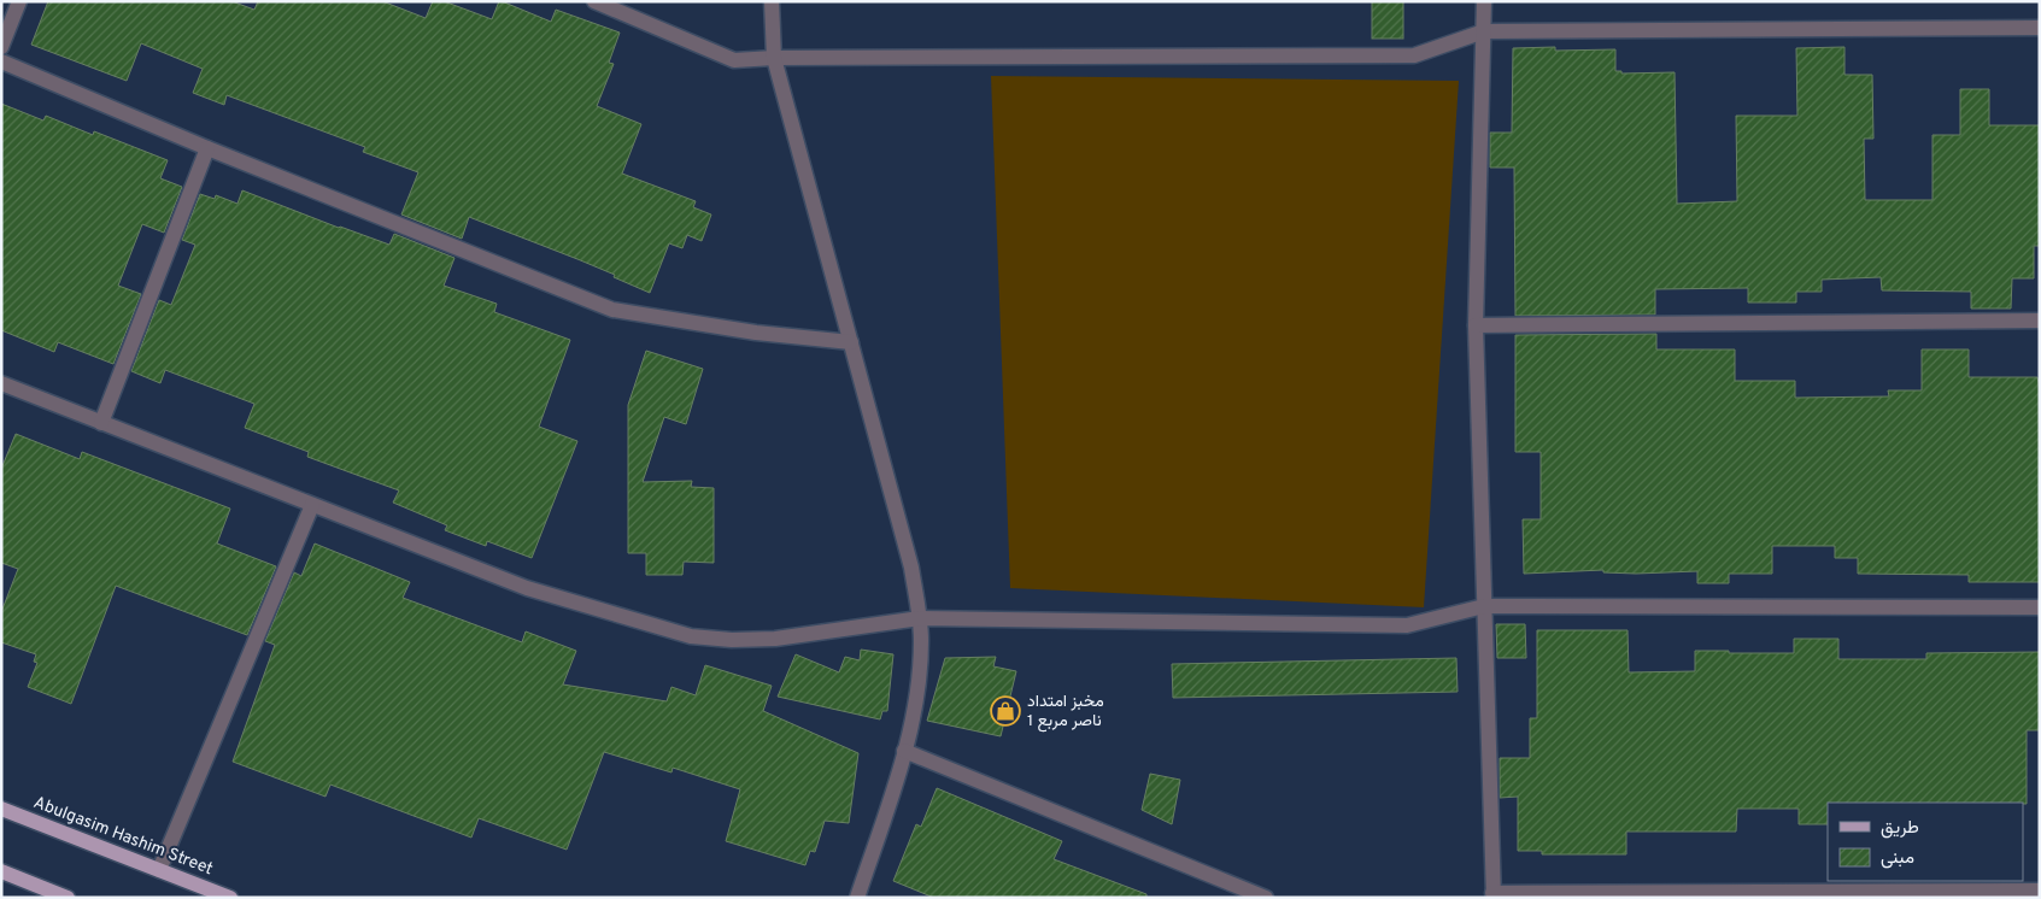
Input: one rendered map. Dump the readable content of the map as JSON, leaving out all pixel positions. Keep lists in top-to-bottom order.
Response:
{
  "streets": {
    "main road": ["Abulgasim Hashim Street"]
  },
  "places": {
    "shop": ["مخبز امتداد ناصر مربع 1"]
  },
  "legend": ["طريق", "مبنى"]
}
